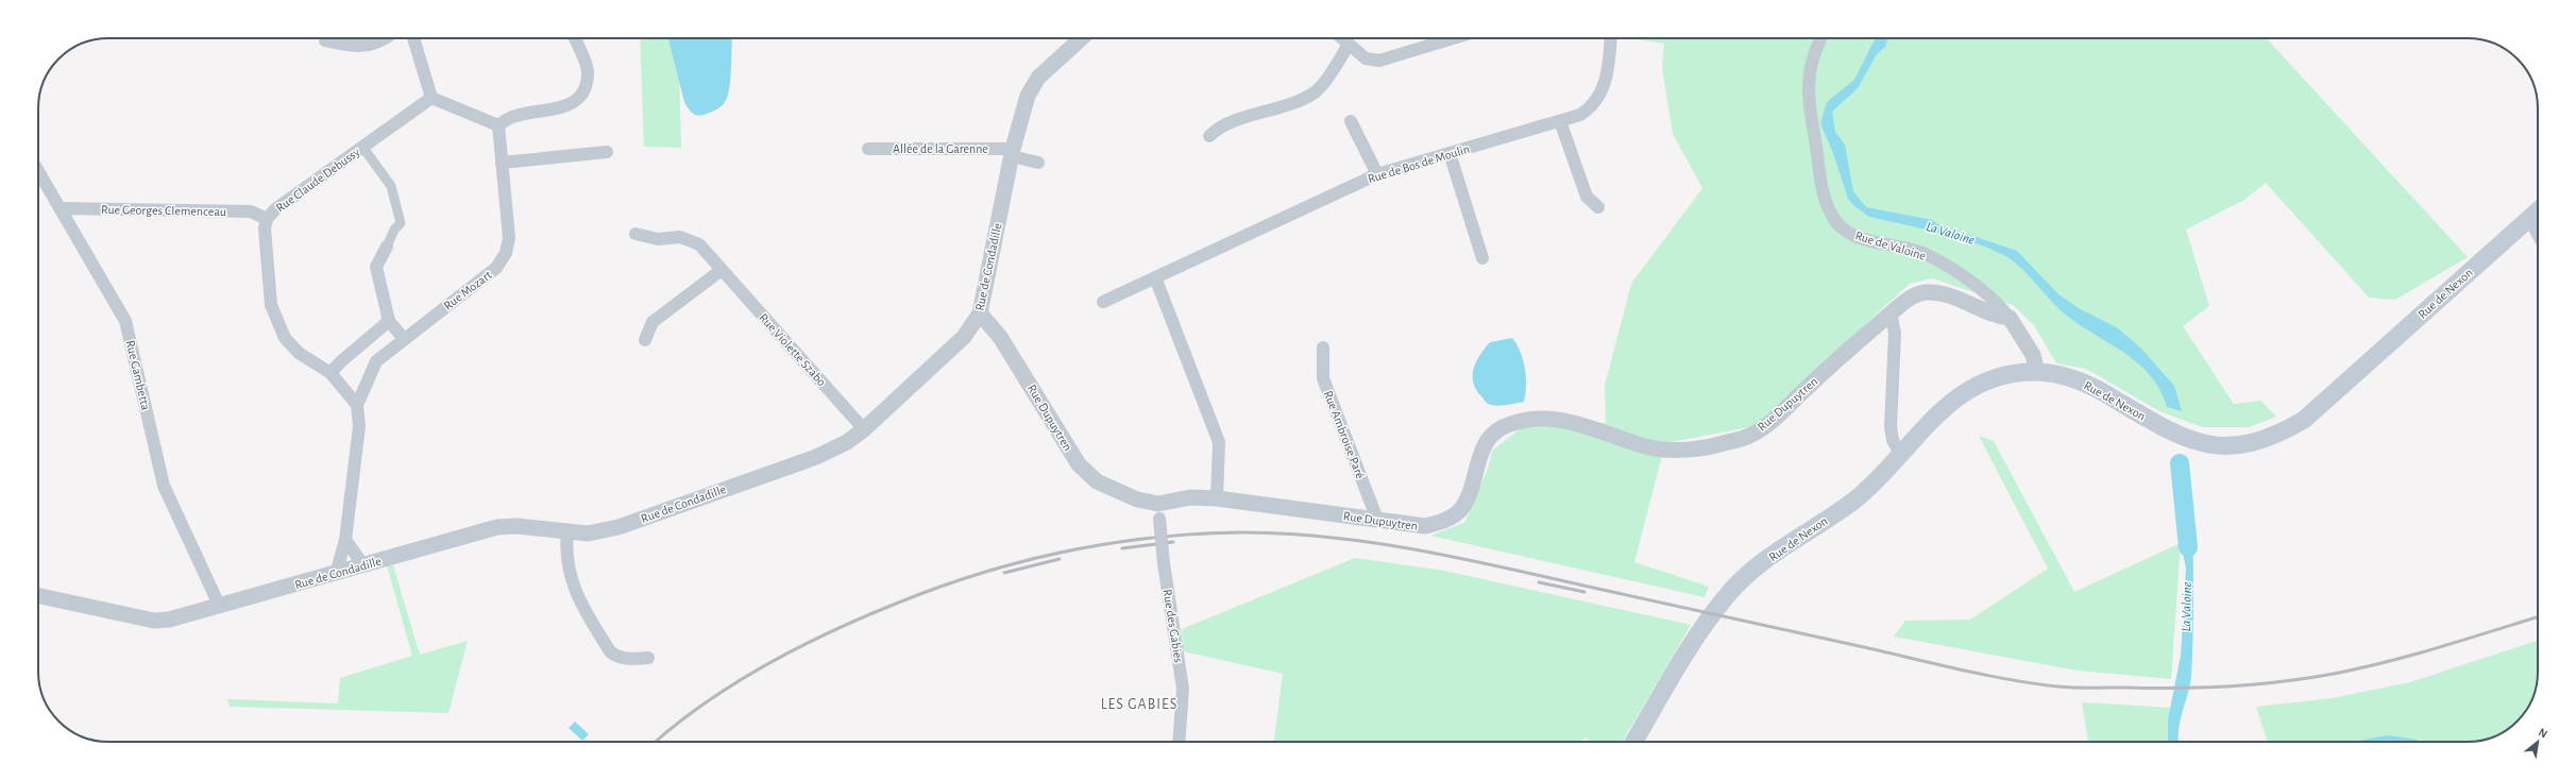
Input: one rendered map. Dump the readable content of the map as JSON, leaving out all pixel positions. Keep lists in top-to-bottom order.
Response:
{
  "streets": {
    "main road": ["Rue de Nexon"],
    "street": [
      "Allée de la Garenne",
      "Rue de Bos de Moulin",
      "Rue Claude Debussy",
      "Rue Georges Clemenceau",
      "Rue de Valoine",
      "Rue de Condadille",
      "Rue Mozart",
      "Rue Violette Szabo",
      "Rue Gambetta",
      "Rue Dupuytren",
      "Rue Ambroise Paré",
      "Rue des Gabies"
    ]
  },
  "crossings": [
    ["Allée de la Garenne", "Rue de Condadille"],
    ["Rue Claude Debussy", "Rue Georges Clemenceau"],
    ["Rue Claude Debussy", "Rue Mozart"],
    ["Rue Georges Clemenceau", "Rue Gambetta"],
    ["Rue de Valoine", "Rue de Nexon"],
    ["Rue de Valoine", "Rue Dupuytren"],
    ["Rue de Condadille", "Rue Violette Szabo"],
    ["Rue de Condadille", "Rue Gambetta"],
    ["Rue de Condadille", "Rue Dupuytren"],
    ["Rue Dupuytren", "Rue Ambroise Paré"],
    ["Rue Dupuytren", "Rue des Gabies"]
  ],
  "districts": ["LES GABIES"],
  "water": ["La Valoine"],
  "north": "top right"
}
